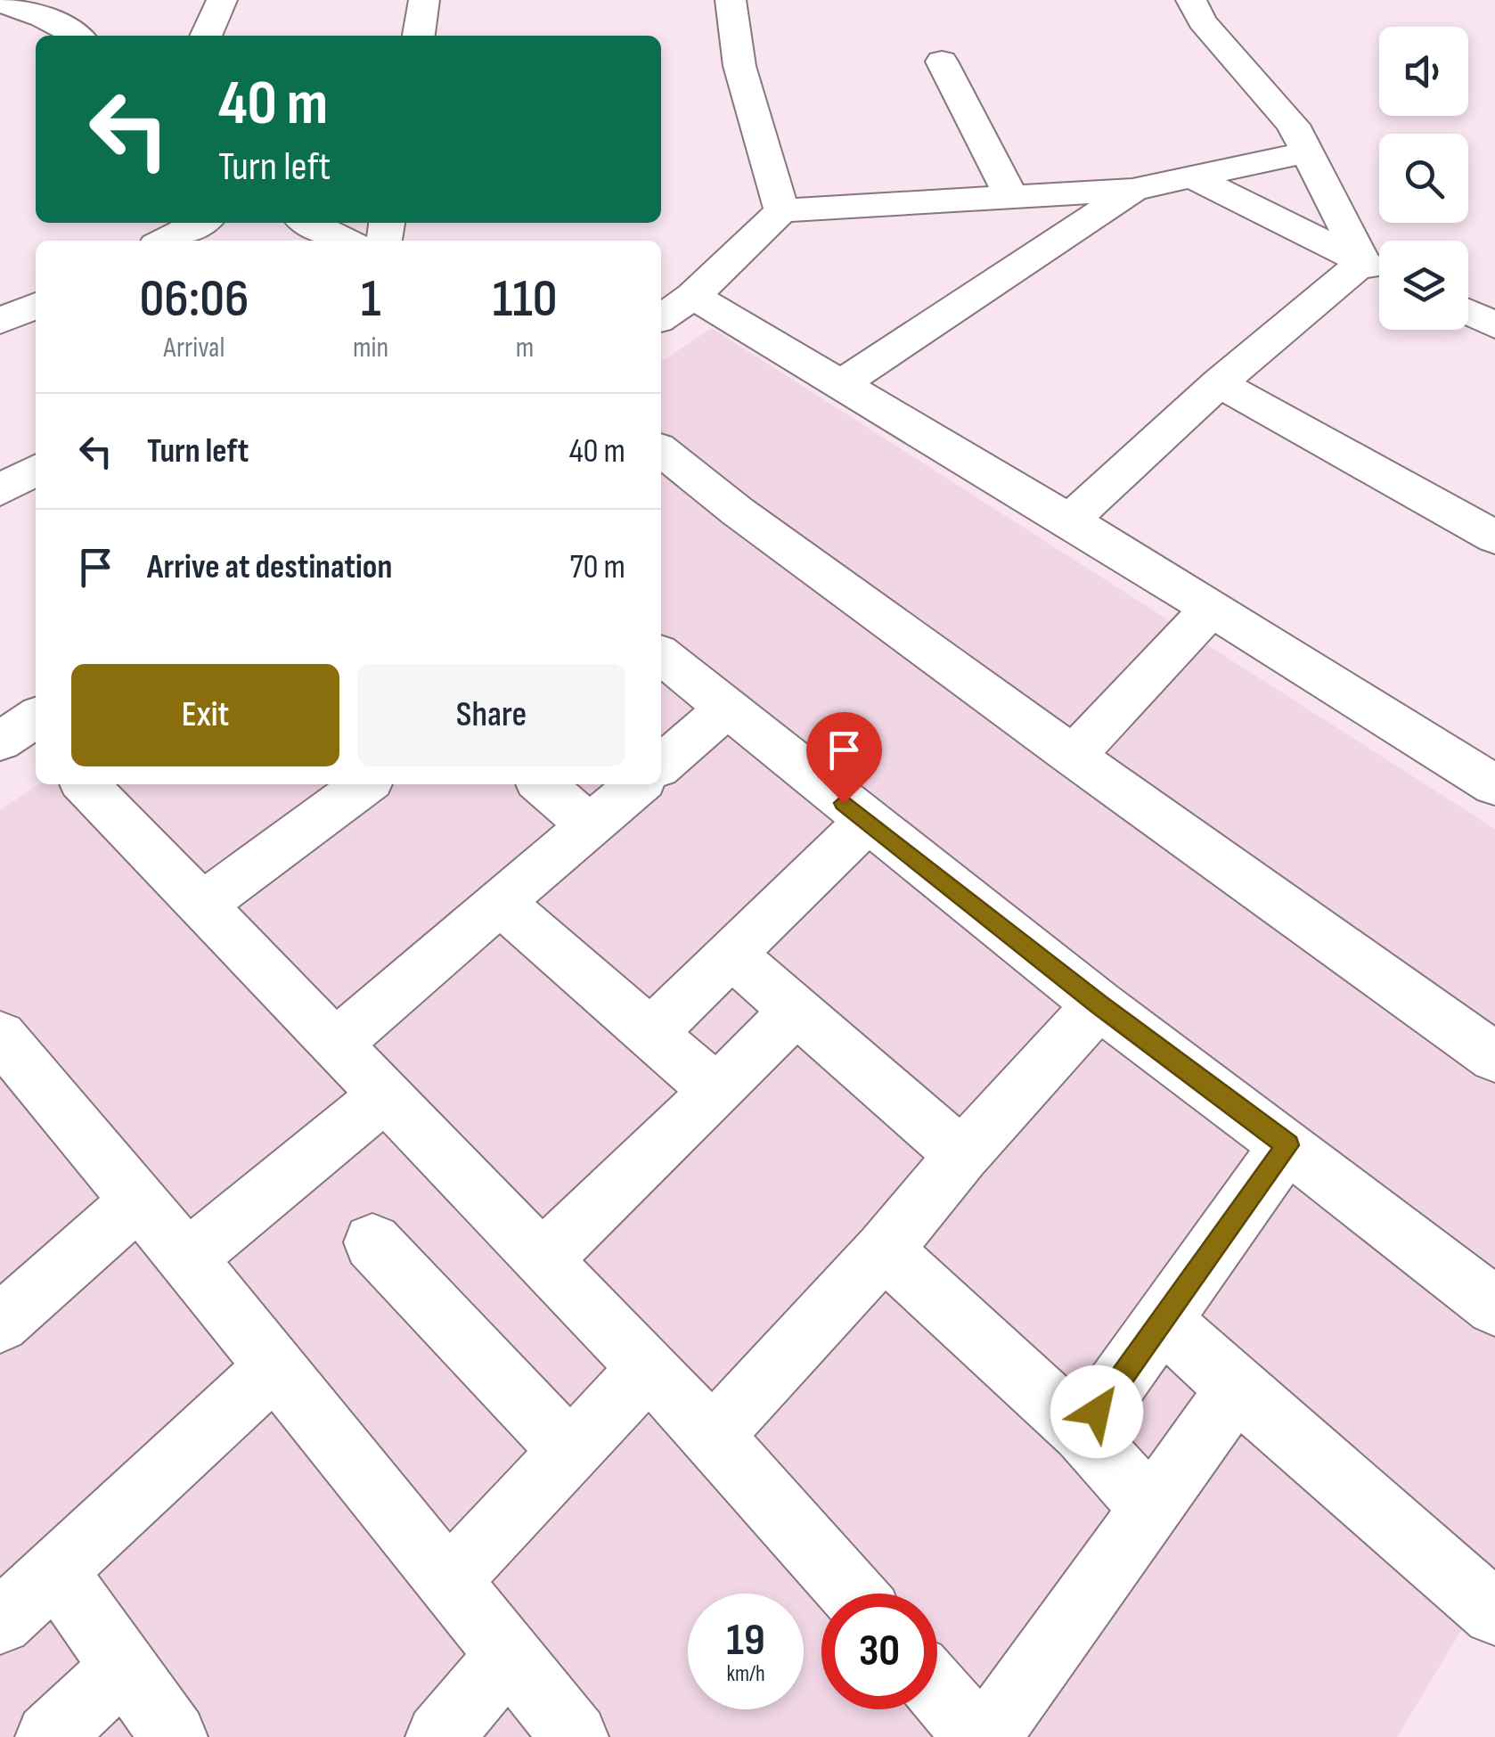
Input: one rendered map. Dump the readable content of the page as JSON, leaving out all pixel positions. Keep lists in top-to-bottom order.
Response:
{
  "page": {
    "turn": ["40 m", "Turn left"],
    "eta": [
      "06:06",
      "Arrival",
      "1",
      "min",
      "110",
      "m"
    ],
    "list": [
      {
        "name": "Turn left",
        "value": "40 m"
      },
      {
        "name": "Arrive at destination",
        "value": "70 m"
      }
    ],
    "buttons": ["Exit", "Share"],
    "speed": "19 km/h",
    "limit": "30"
  }
}
